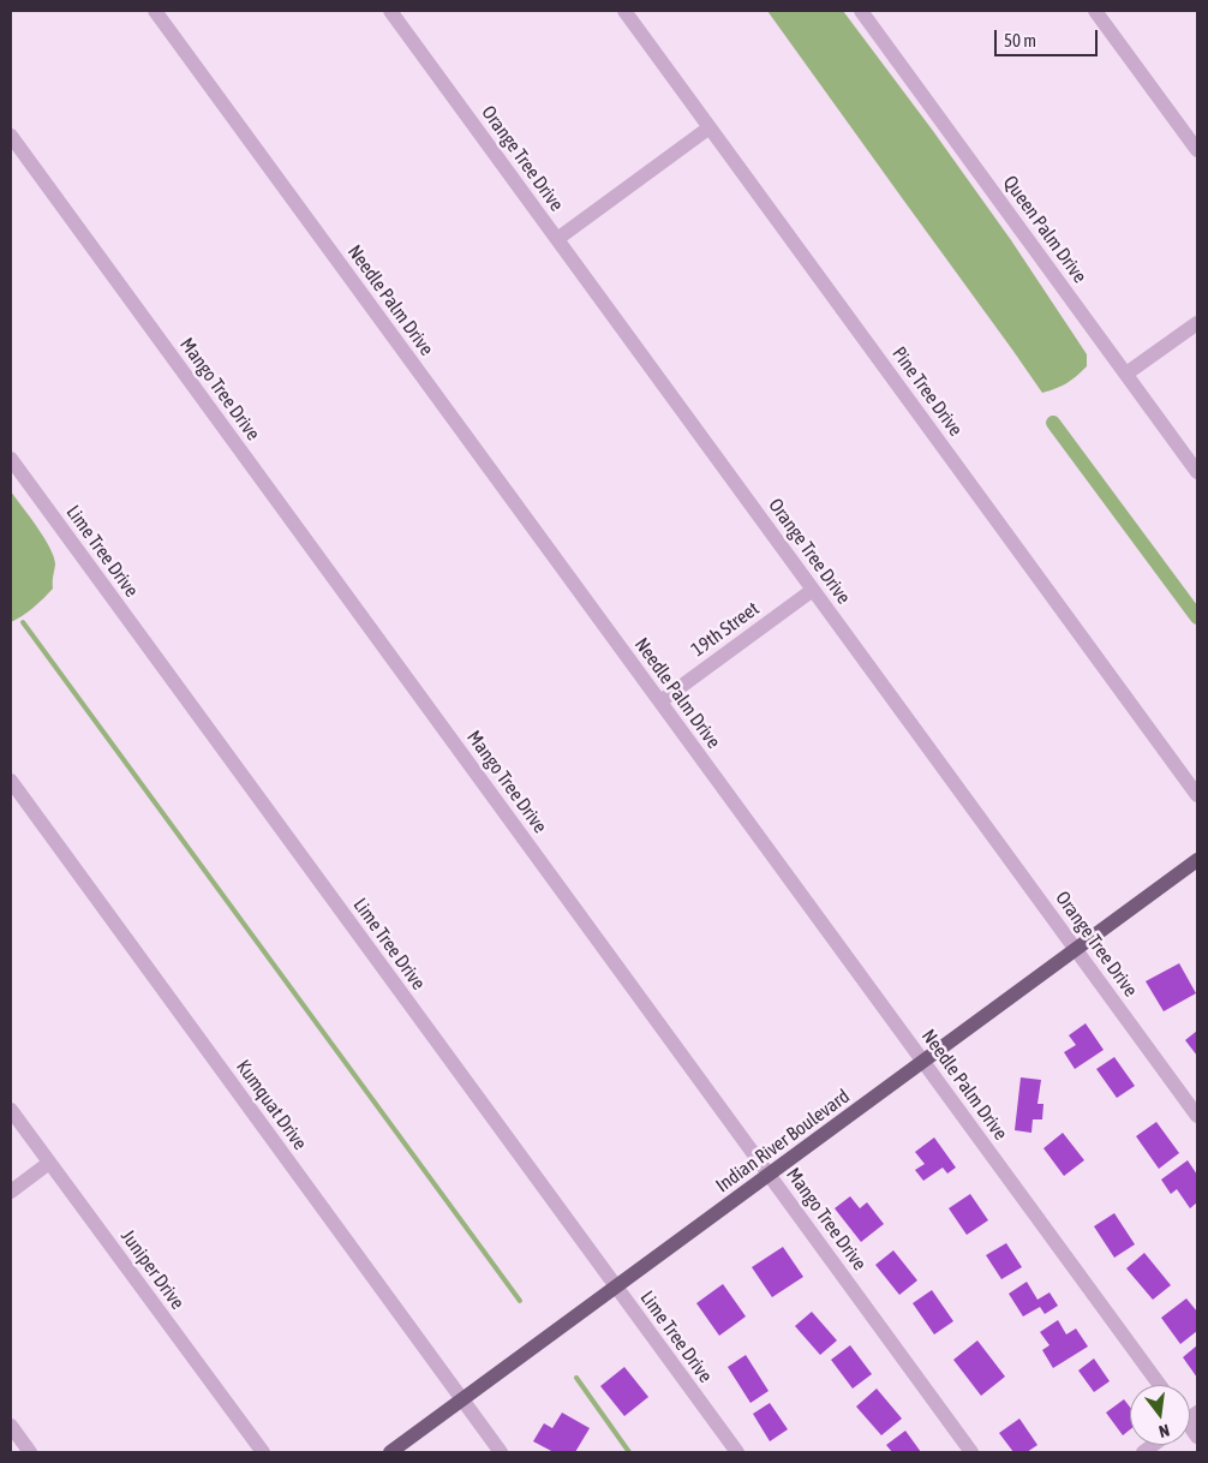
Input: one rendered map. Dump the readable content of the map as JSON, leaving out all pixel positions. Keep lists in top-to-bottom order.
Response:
{
  "streets": {
    "main road": ["Indian River Boulevard"],
    "street": [
      "Orange Tree Drive",
      "Queen Palm Drive",
      "Needle Palm Drive",
      "Mango Tree Drive",
      "Pine Tree Drive",
      "Lime Tree Drive",
      "19th Street",
      "Kumquat Drive",
      "Juniper Drive"
    ]
  },
  "crossings": [
    ["Orange Tree Drive", "19th Street"],
    ["Orange Tree Drive", "Indian River Boulevard"],
    ["Needle Palm Drive", "19th Street"],
    ["Needle Palm Drive", "Indian River Boulevard"],
    ["Mango Tree Drive", "Indian River Boulevard"],
    ["Lime Tree Drive", "Indian River Boulevard"],
    ["Kumquat Drive", "Indian River Boulevard"]
  ],
  "scale_bar": "50 m",
  "north": "bottom"
}
